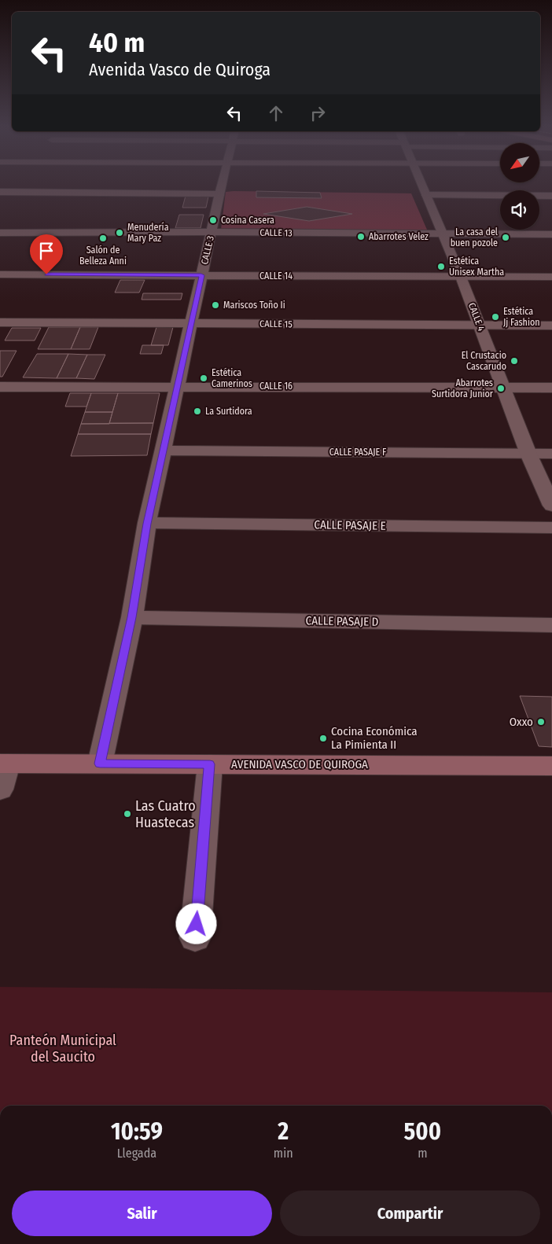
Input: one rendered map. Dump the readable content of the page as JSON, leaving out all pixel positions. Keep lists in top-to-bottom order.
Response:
{
  "streets": {
    "main road": ["AVENIDA VASCO DE QUIROGA"],
    "street": [
      "CALLE 13",
      "CALLE 3",
      "CALLE 14",
      "CALLE 4",
      "CALLE 15",
      "CALLE 16",
      "CALLE PASAJE F",
      "CALLE PASAJE E",
      "CALLE PASAJE D"
    ]
  },
  "crossings": [
    ["CALLE 13", "CALLE 3"],
    ["CALLE 13", "CALLE 4"],
    ["CALLE 3", "CALLE 14"],
    ["CALLE 3", "CALLE 15"],
    ["CALLE 3", "CALLE 16"],
    ["CALLE 3", "CALLE PASAJE F"],
    ["CALLE 3", "CALLE PASAJE E"],
    ["CALLE 3", "CALLE PASAJE D"],
    ["CALLE 3", "AVENIDA VASCO DE QUIROGA"],
    ["CALLE 14", "CALLE 4"],
    ["CALLE 4", "CALLE 15"],
    ["CALLE 4", "CALLE 16"],
    ["CALLE 4", "CALLE PASAJE F"]
  ],
  "parks": ["Panteón Municipal del Saucito"],
  "places": [
    "Cosina Casera",
    "Menudería Mary Paz",
    "Abarrotes Velez",
    "La casa del buen pozole",
    "Salón de Belleza Anni",
    "Estética Unisex Martha",
    "Mariscos Toño Ii",
    "Estética Jj Fashion",
    "El Crustacio Cascarudo",
    "Estética Camerinos",
    "Abarrotes Surtidora Junior",
    "La Surtidora",
    "Oxxo",
    "Cocina Económica La Pimienta II",
    "Las Cuatro Huastecas"
  ],
  "north": "bottom left",
  "page": {
    "turn": ["40 m", "Avenida Vasco de Quiroga"],
    "eta": [
      "10:59",
      "Llegada",
      "2",
      "min",
      "500",
      "m"
    ],
    "buttons": ["Salir", "Compartir"]
  }
}
